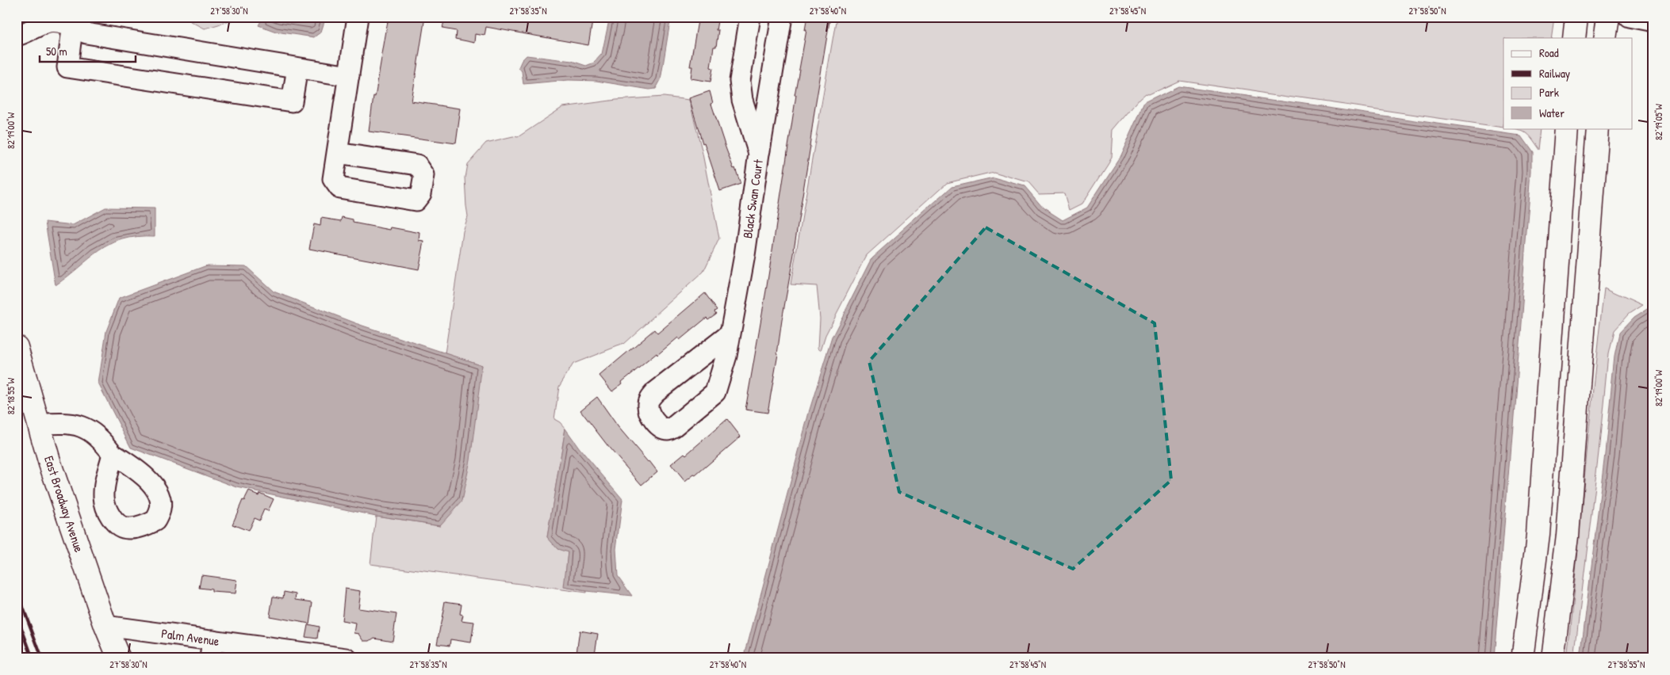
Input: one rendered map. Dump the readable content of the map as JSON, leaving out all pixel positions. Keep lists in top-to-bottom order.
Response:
{
  "streets": {
    "main road": ["East Broadway Avenue"],
    "street": ["Black Swan Court", "Palm Avenue"]
  },
  "crossings": [
    ["East Broadway Avenue", "Palm Avenue"]
  ],
  "legend": [
    "Road",
    "Railway",
    "Park",
    "Water"
  ],
  "scale_bar": "50 m",
  "coordinates": [
    "27°58'30\"N",
    "27°58'35\"N",
    "27°58'40\"N",
    "27°58'45\"N",
    "27°58'50\"N",
    "82°19'05\"W",
    "82°19'00\"W",
    "82°18'55\"W",
    "27°58'55\"N"
  ]
}
